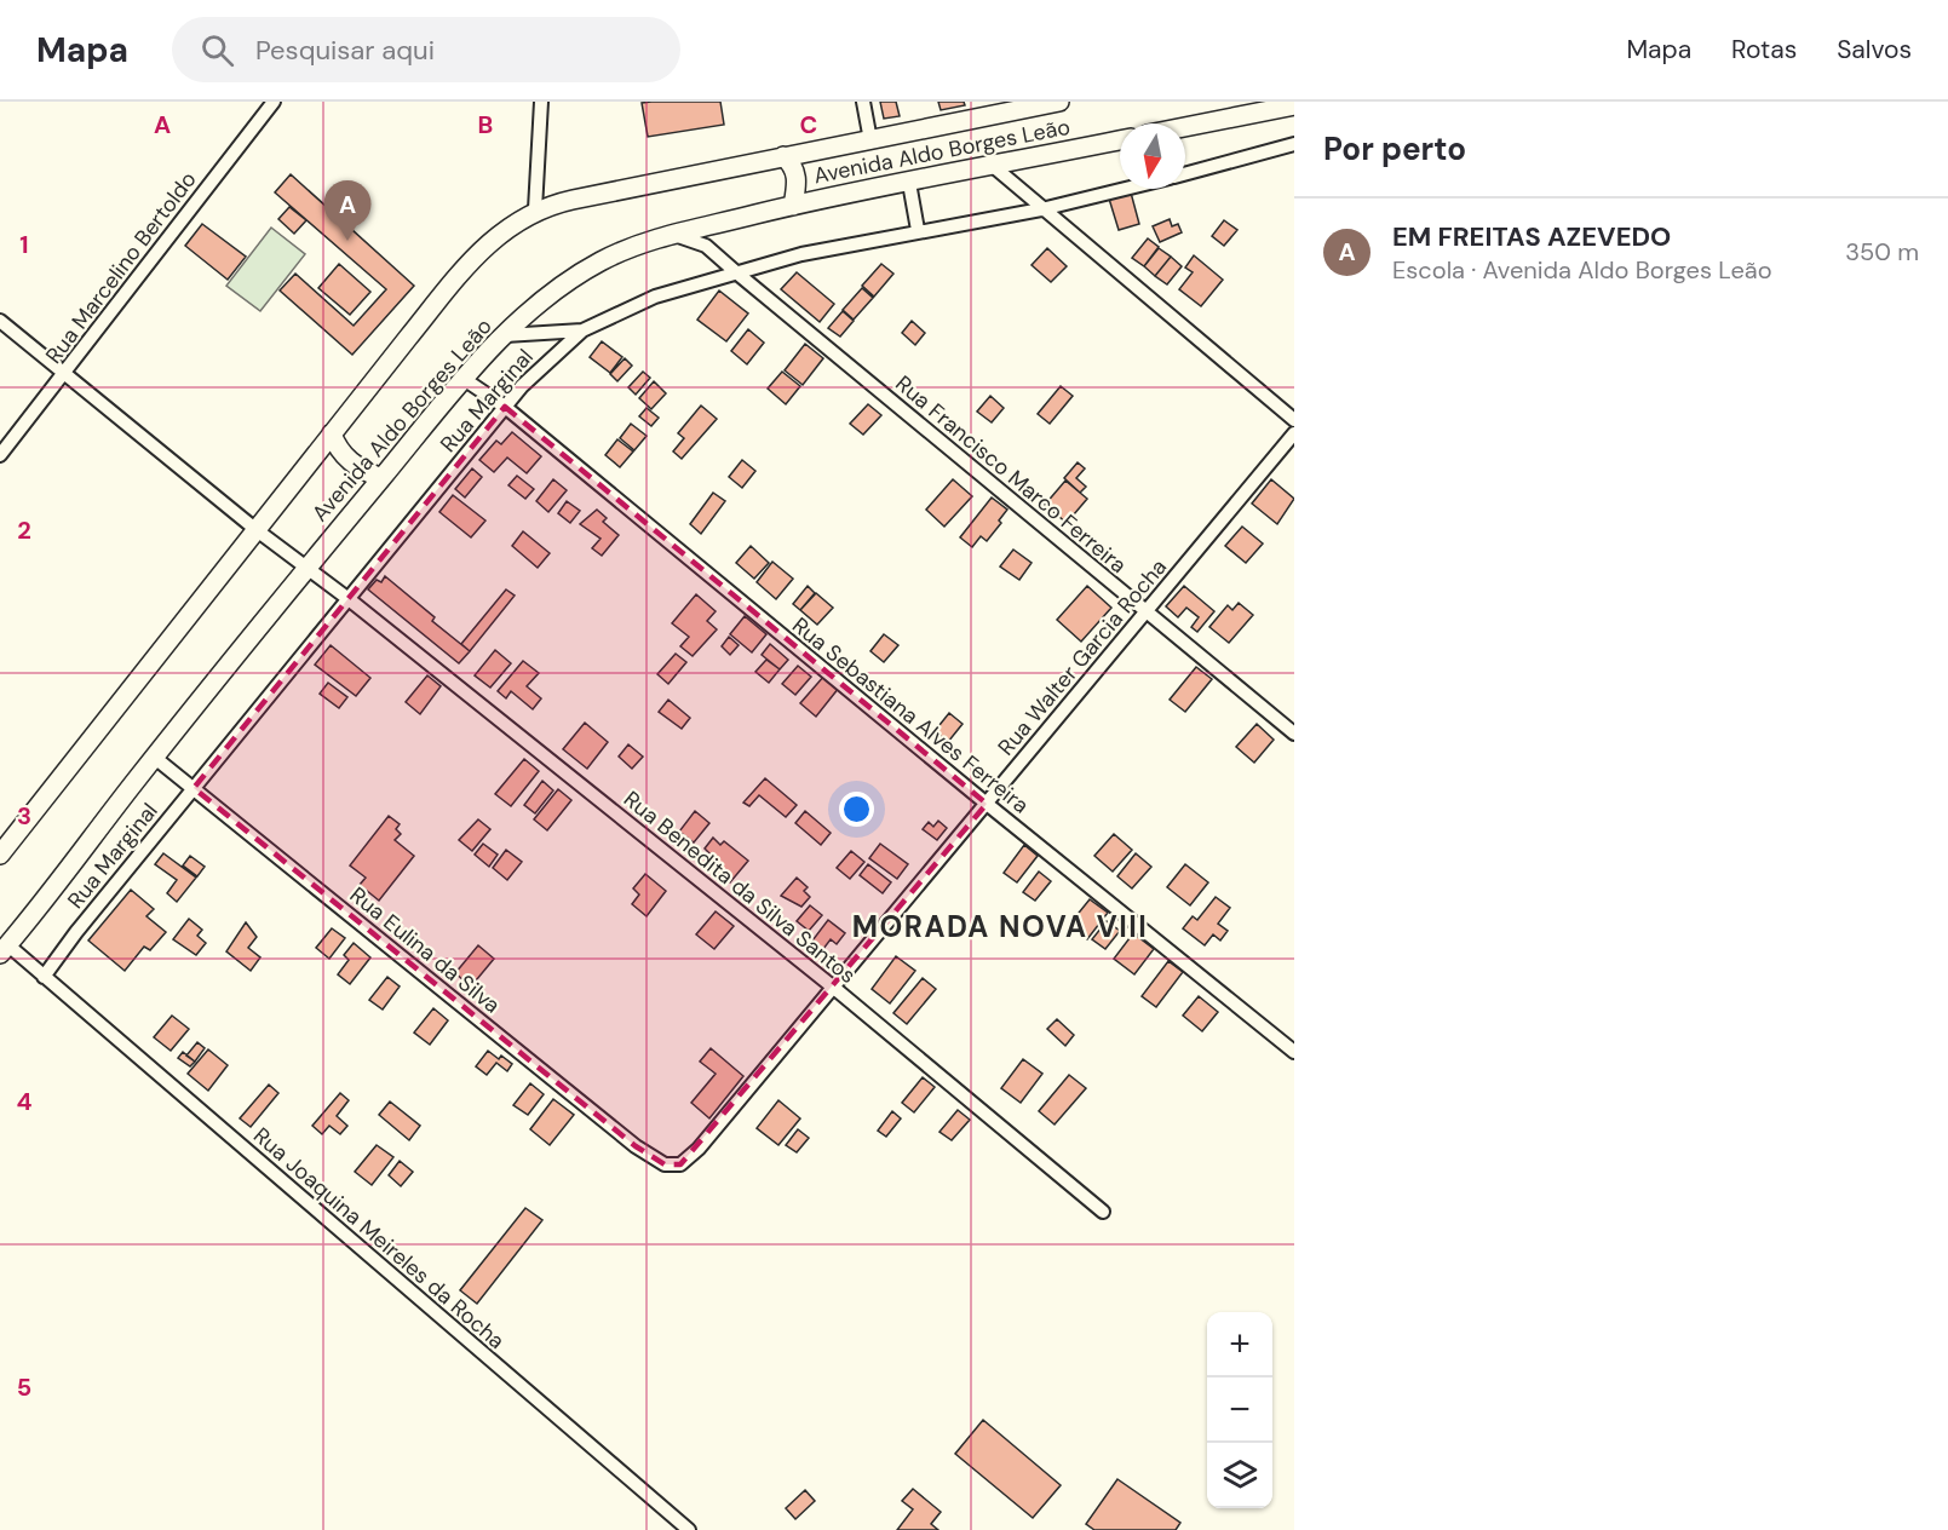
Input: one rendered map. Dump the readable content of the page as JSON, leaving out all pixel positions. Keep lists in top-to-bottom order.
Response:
{
  "streets": {
    "street": [
      "Avenida Aldo Borges Leão",
      "Rua Marcelino Bertoldo",
      "Rua Marginal",
      "Rua Francisco Marco Ferreira",
      "Rua Walter Garcia Rocha",
      "Rua Sebastiana Alves Ferreira",
      "Rua Benedita da Silva Santos",
      "Rua Eulina da Silva",
      "Rua Joaquina Meireles da Rocha"
    ]
  },
  "crossings": [
    ["Avenida Aldo Borges Leão", "Rua Francisco Marco Ferreira"],
    ["Avenida Aldo Borges Leão", "Rua Sebastiana Alves Ferreira"],
    ["Avenida Aldo Borges Leão", "Rua Benedita da Silva Santos"],
    ["Avenida Aldo Borges Leão", "Rua Eulina da Silva"],
    ["Avenida Aldo Borges Leão", "Rua Joaquina Meireles da Rocha"],
    ["Rua Marcelino Bertoldo", "Rua Benedita da Silva Santos"],
    ["Rua Marginal", "Rua Francisco Marco Ferreira"],
    ["Rua Marginal", "Rua Sebastiana Alves Ferreira"],
    ["Rua Marginal", "Rua Benedita da Silva Santos"],
    ["Rua Marginal", "Rua Eulina da Silva"],
    ["Rua Marginal", "Rua Joaquina Meireles da Rocha"],
    ["Rua Francisco Marco Ferreira", "Rua Walter Garcia Rocha"],
    ["Rua Walter Garcia Rocha", "Rua Sebastiana Alves Ferreira"],
    ["Rua Walter Garcia Rocha", "Rua Benedita da Silva Santos"],
    ["Rua Walter Garcia Rocha", "Rua Eulina da Silva"]
  ],
  "districts": ["MORADA NOVA VIII"],
  "north": "bottom",
  "page": {
    "header": "Mapa",
    "search": "Pesquisar aqui",
    "nav": ["Mapa", "Rotas", "Salvos"],
    "heading": "Por perto",
    "pins": "A",
    "list": [
      {
        "mark": "A",
        "name": "EM FREITAS AZEVEDO",
        "note": "Escola · Avenida Aldo Borges Leão",
        "value": "350 m"
      }
    ],
    "map_buttons": ["+", "−"]
  },
  "grid": {
    "columns": ["A", "B", "C"],
    "rows": [
      "1",
      "2",
      "3",
      "4",
      "5"
    ]
  }
}
